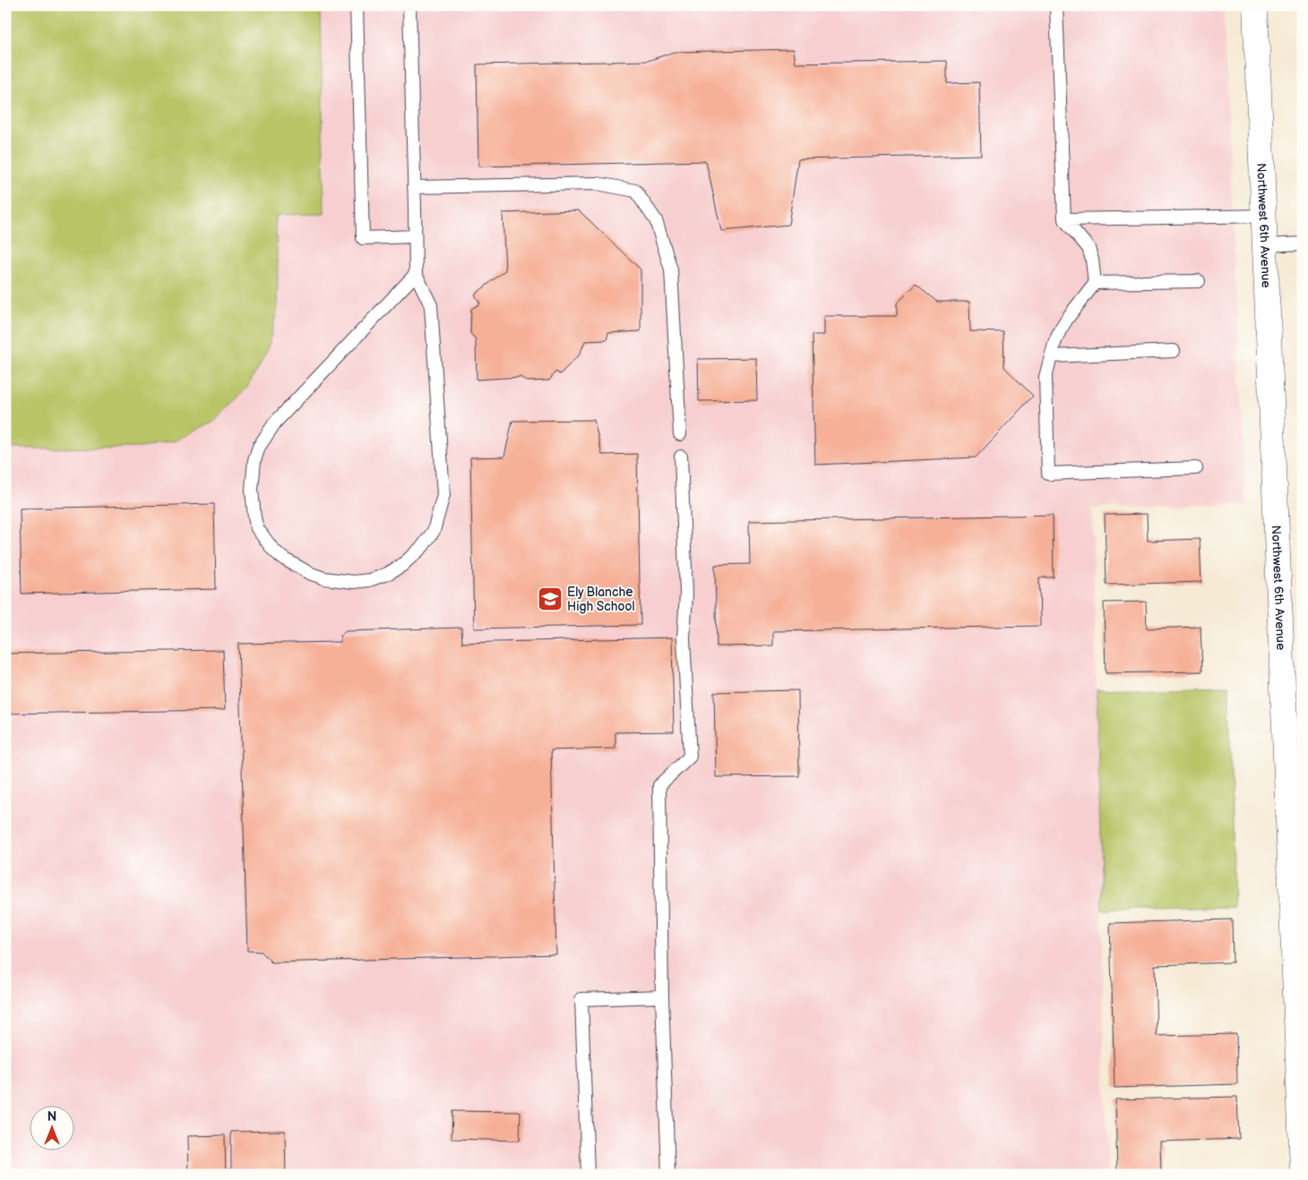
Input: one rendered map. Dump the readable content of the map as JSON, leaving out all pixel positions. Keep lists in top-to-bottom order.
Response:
{
  "streets": {
    "street": ["Northwest 6th Avenue"]
  },
  "places": {
    "school or university": ["Ely Blanche High School"]
  },
  "north": "top"
}
